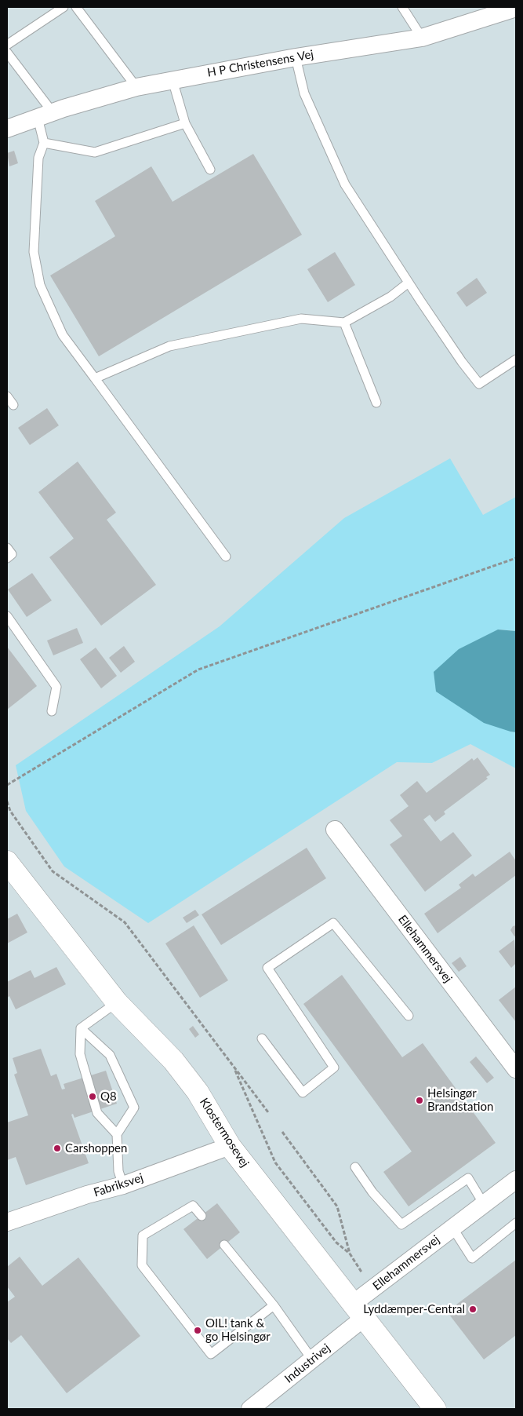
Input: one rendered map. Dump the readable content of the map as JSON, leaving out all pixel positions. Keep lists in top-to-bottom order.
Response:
{
  "streets": {
    "main road": ["Klostermosevej"],
    "street": [
      "H P Christensens Vej",
      "Ellehammersvej",
      "Fabriksvej",
      "Industrivej"
    ]
  },
  "crossings": [
    ["Ellehammersvej", "Klostermosevej"],
    ["Ellehammersvej", "Industrivej"],
    ["Klostermosevej", "Fabriksvej"],
    ["Klostermosevej", "Industrivej"]
  ],
  "places": [
    "Q8",
    "Helsingør Brandstation",
    "Carshoppen",
    "Lyddæmper-Central",
    "OIL! tank & go Helsingør"
  ]
}
